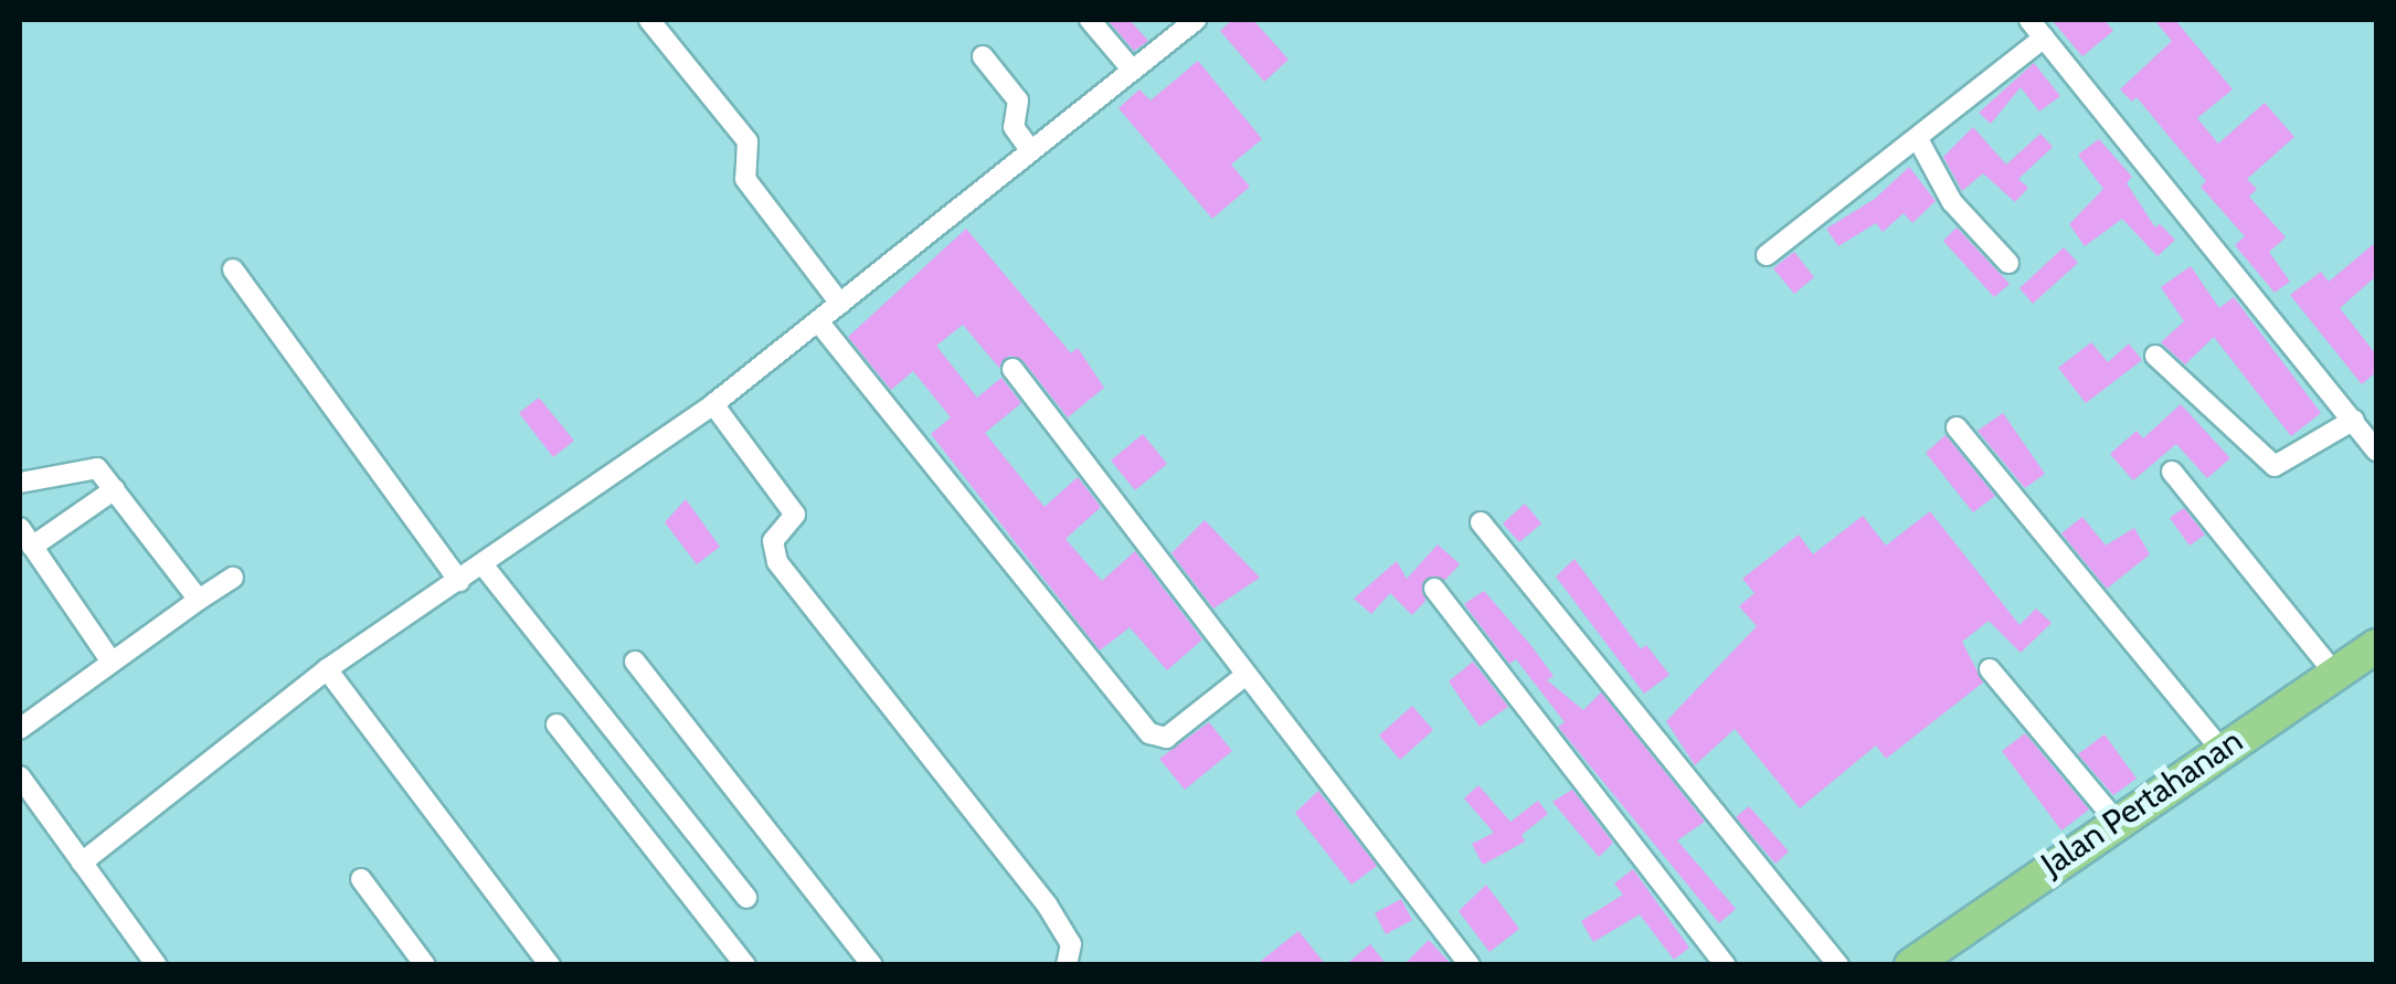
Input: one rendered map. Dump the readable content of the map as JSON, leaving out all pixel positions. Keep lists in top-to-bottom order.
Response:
{
  "streets": {
    "main road": ["Jalan Pertahanan"]
  }
}
